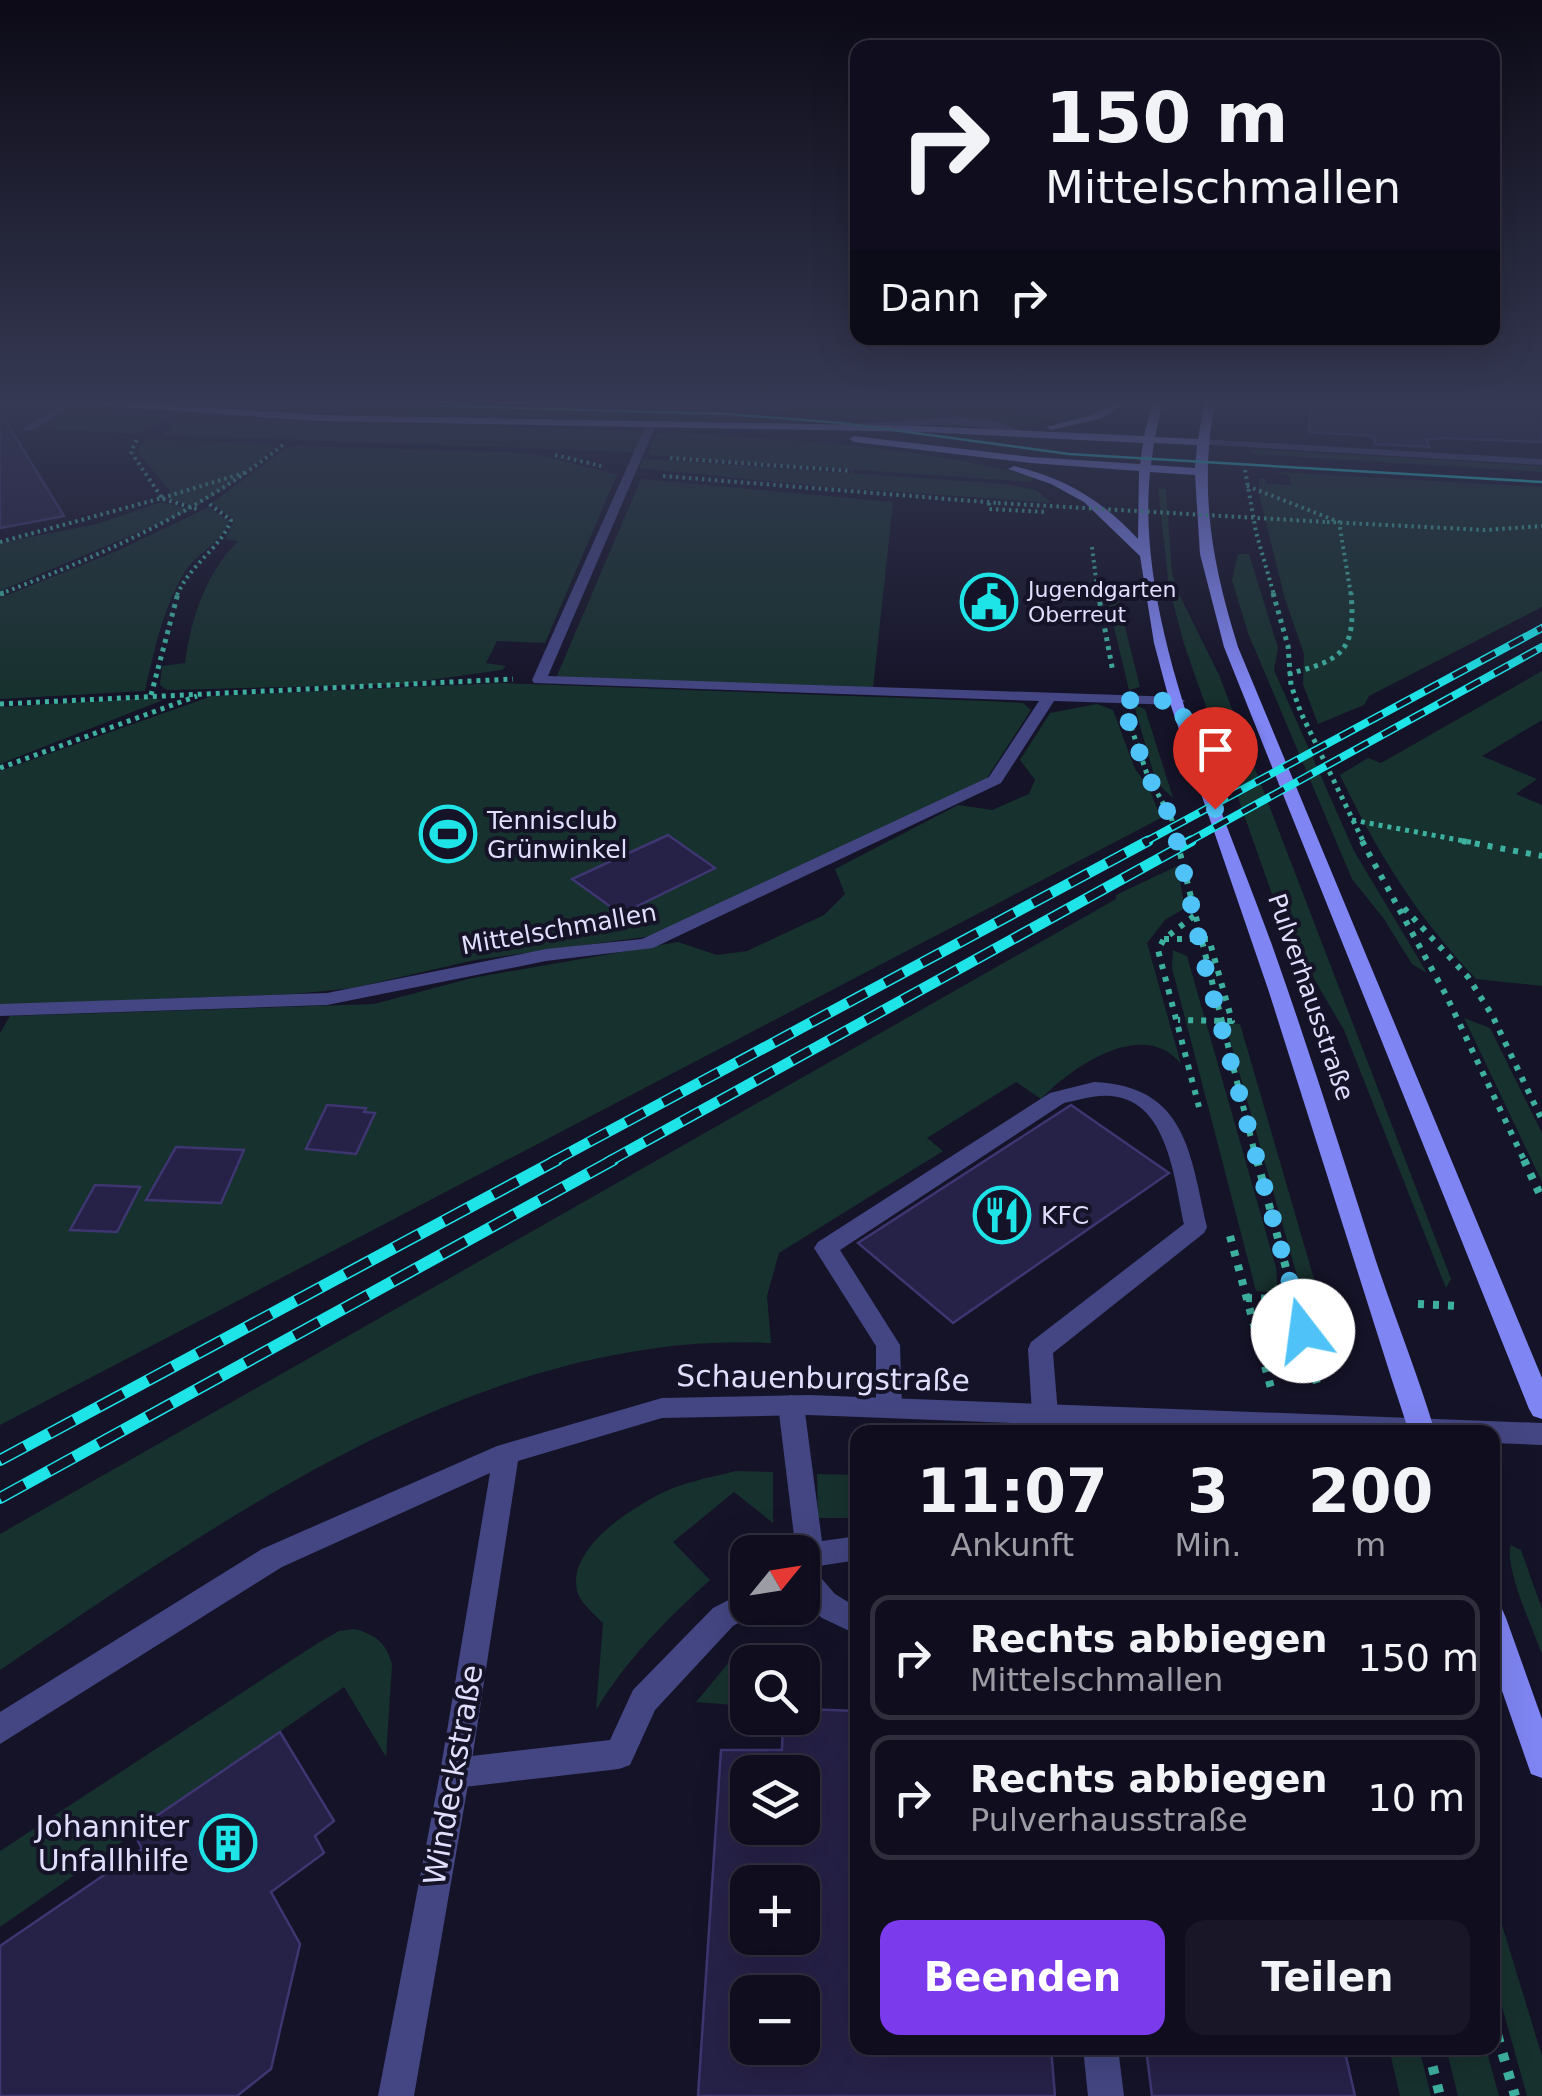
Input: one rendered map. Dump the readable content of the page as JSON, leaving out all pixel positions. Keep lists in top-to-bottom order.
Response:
{
  "streets": {
    "main road": ["Pulverhausstraße"],
    "street": ["Mittelschmallen", "Schauenburgstraße", "Windeckstraße"]
  },
  "crossings": [
    ["Schauenburgstraße", "Windeckstraße"]
  ],
  "places": {
    "public building": ["Jugendgarten Oberreut"],
    "sports": ["Tennisclub Grünwinkel"],
    "restaurant": ["KFC"],
    "building": ["Johanniter Unfallhilfe"]
  },
  "north": "top right",
  "page": {
    "turn": ["150 m", "Mittelschmallen"],
    "then": "Dann",
    "eta": [
      "11:07",
      "Ankunft",
      "3",
      "Min.",
      "200",
      "m"
    ],
    "map_buttons": ["+", "−"],
    "list": [
      {
        "name": "Rechts abbiegen",
        "note": "Mittelschmallen",
        "value": "150 m"
      },
      {
        "name": "Rechts abbiegen",
        "note": "Pulverhausstraße",
        "value": "10 m"
      }
    ],
    "buttons": ["Beenden", "Teilen"]
  }
}
